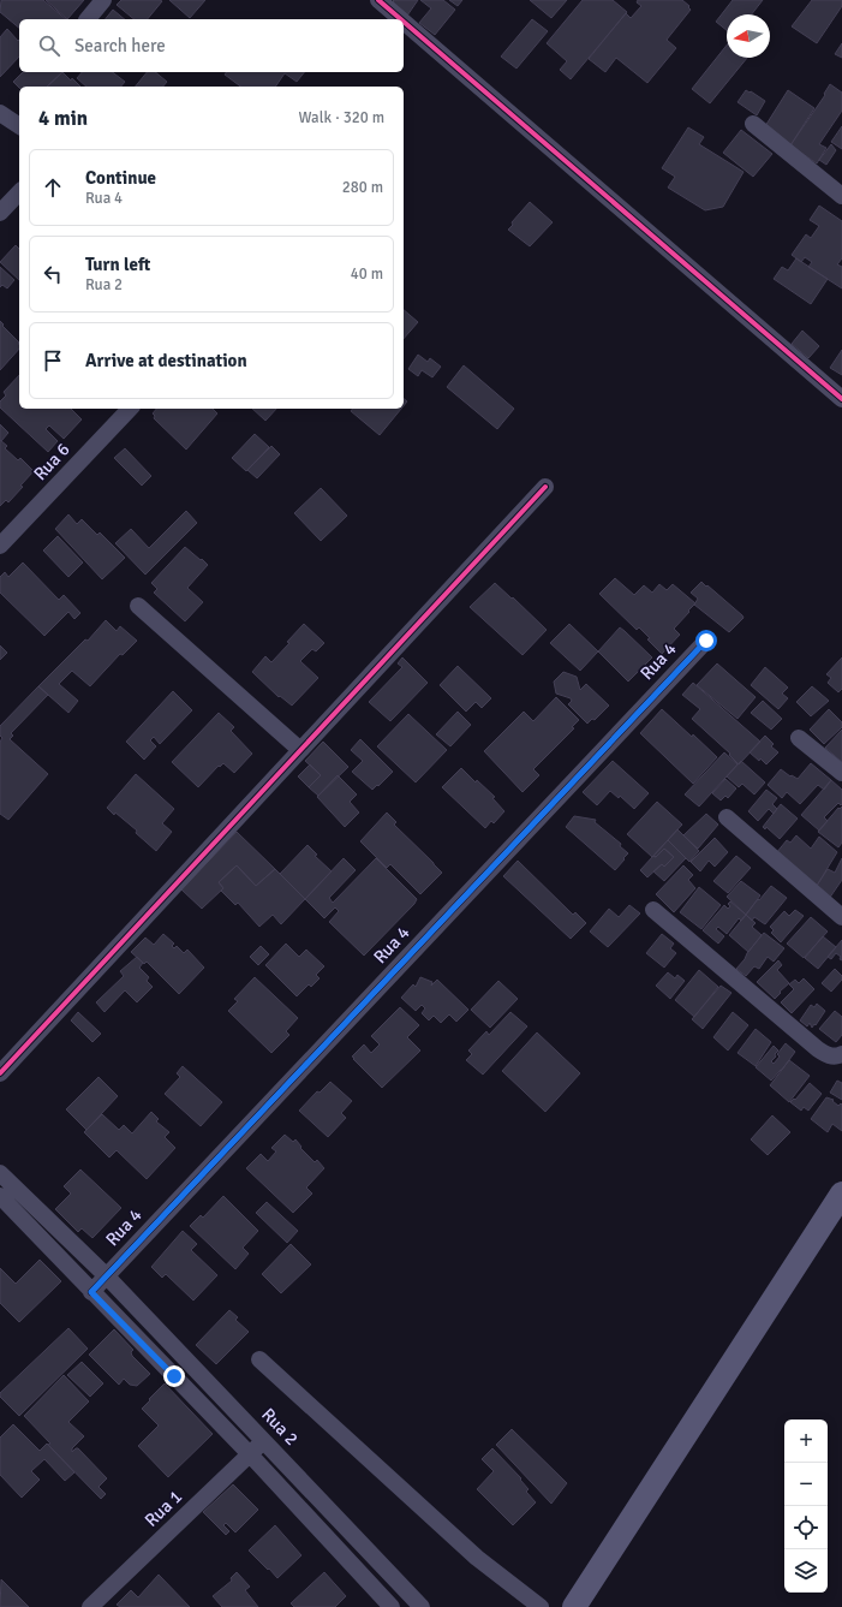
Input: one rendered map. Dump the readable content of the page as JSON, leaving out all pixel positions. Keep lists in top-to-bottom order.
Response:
{
  "streets": {
    "street": [
      "Rua 6",
      "Rua 4",
      "Rua 2",
      "Rua 1"
    ]
  },
  "crossings": [
    ["Rua 4", "Rua 2"],
    ["Rua 2", "Rua 1"]
  ],
  "north": "left",
  "page": {
    "search": "Search here",
    "heading": ["4 min", "Walk · 320 m"],
    "list": [
      ["Continue", "Rua 4", "280 m"],
      ["Turn left", "Rua 2", "40 m"],
      "Arrive at destination"
    ],
    "map_buttons": ["+", "−"]
  }
}
